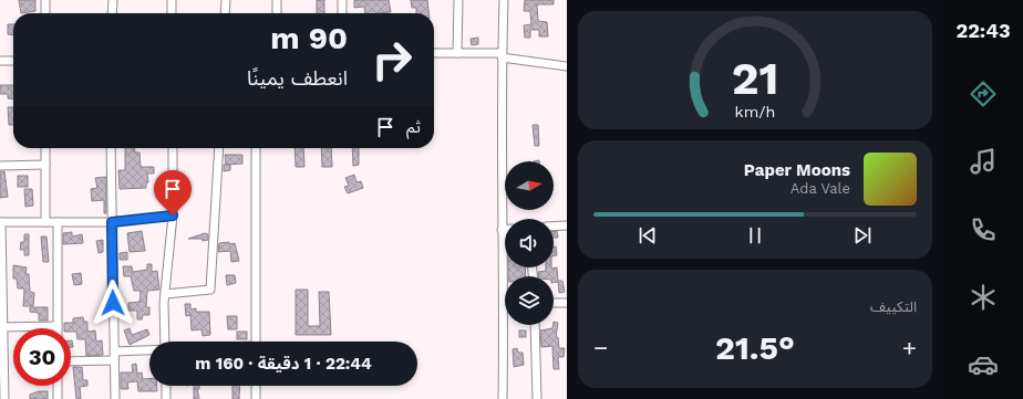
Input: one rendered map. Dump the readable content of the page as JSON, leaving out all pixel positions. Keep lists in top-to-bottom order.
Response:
{
  "north": "right",
  "page": {
    "tabs": "22:43",
    "turn": ["90 m", "انعطف يمينًا"],
    "then": "ثم",
    "song": ["Paper Moons", "Ada Vale"],
    "tile": "التكييف",
    "limit": "30",
    "heat": ["−", "21.5°", "+"],
    "trip": "22:44 · 1 دقيقة · 160 m",
    "gauge": ["21", "km/h"]
  }
}
